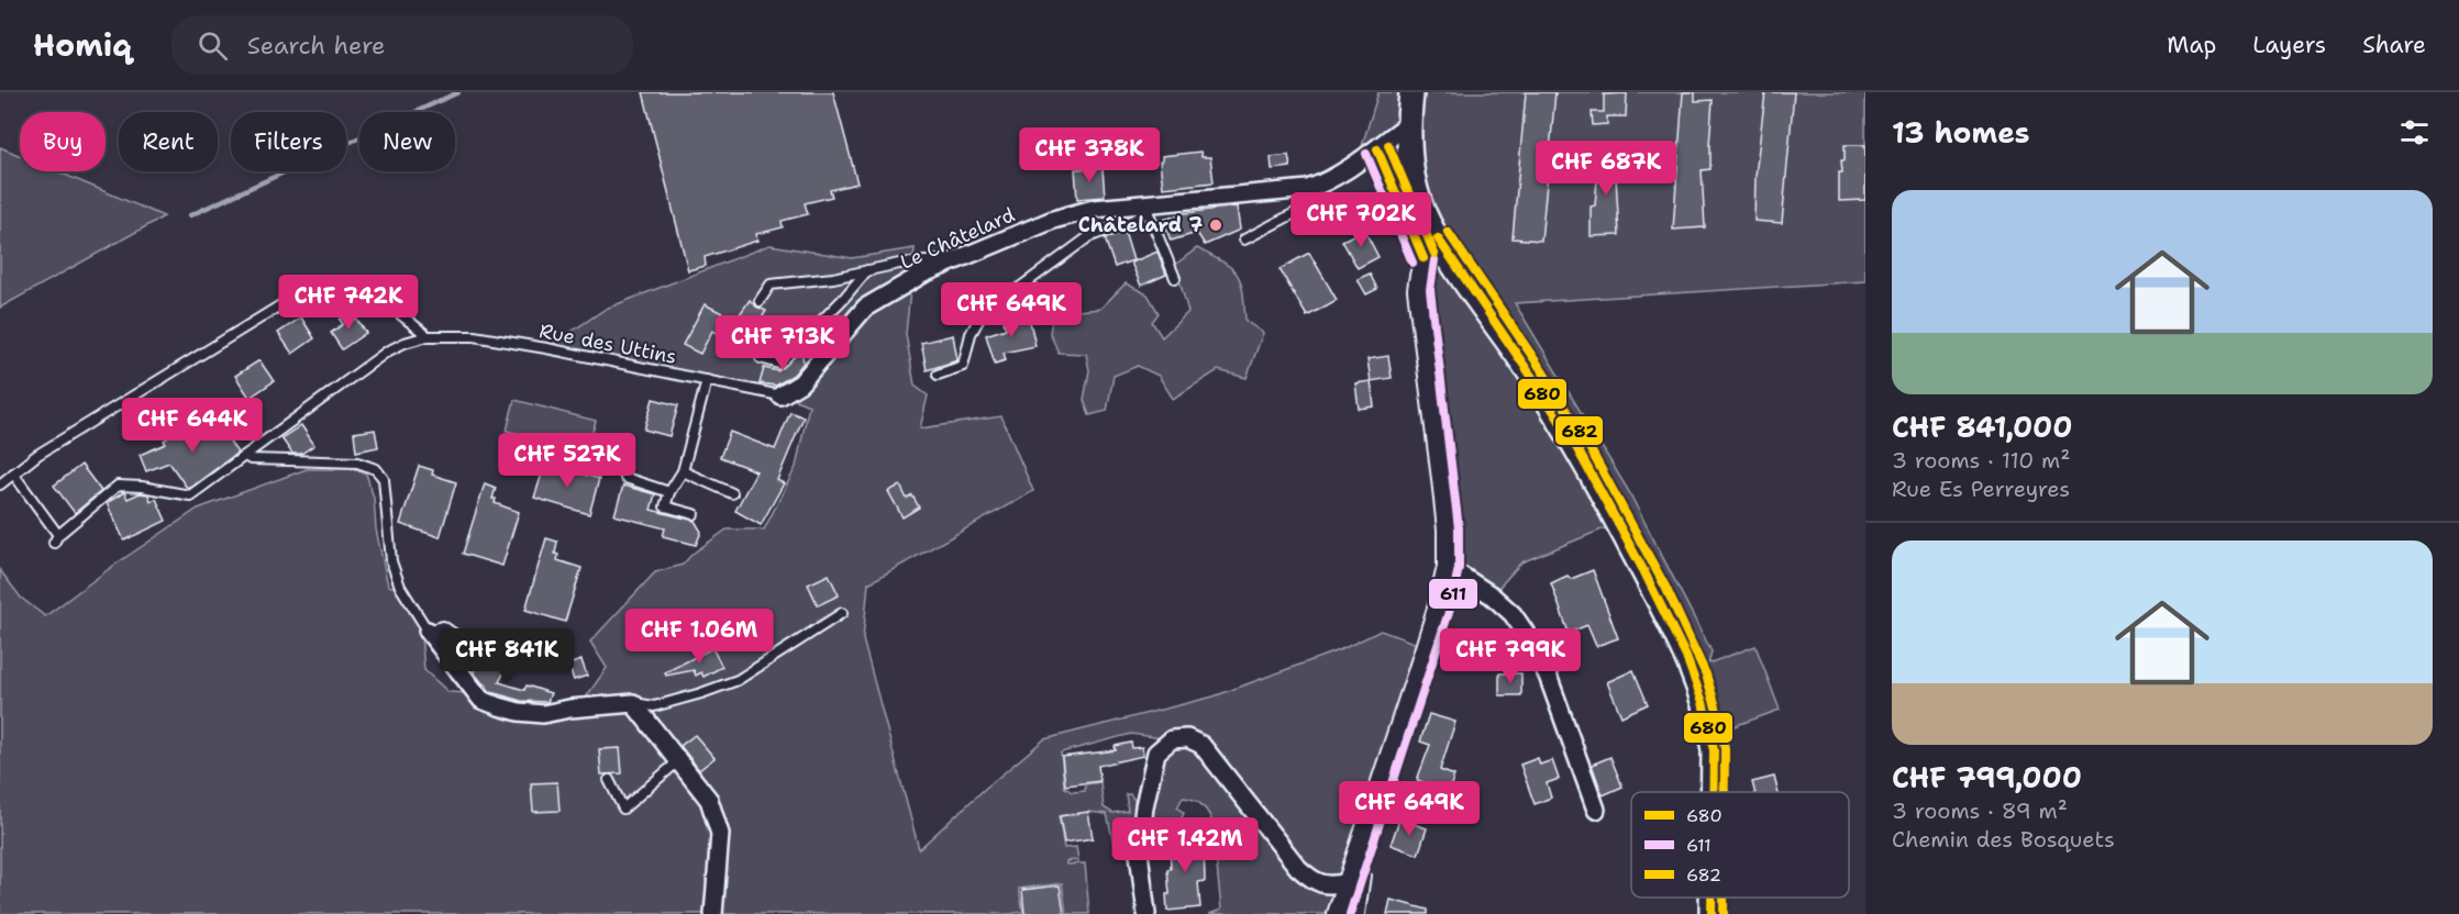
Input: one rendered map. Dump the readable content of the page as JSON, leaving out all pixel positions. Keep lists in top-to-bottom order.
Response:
{
  "streets": {
    "street": ["Le Châtelard"],
    "lane": ["Rue des Uttins"]
  },
  "crossings": [
    ["Le Châtelard", "Rue des Uttins"]
  ],
  "places": ["Châtelard 7"],
  "lines": ["transit line 682", "transit line 680", "transit line 611"],
  "legend": ["680", "611", "682"],
  "page": {
    "header": "Homiq",
    "search": "Search here",
    "nav": ["Map", "Layers", "Share"],
    "heading": "13 homes",
    "chip": [
      "Buy",
      "Rent",
      "Filters",
      "New"
    ],
    "price": [
      "CHF 378K",
      "CHF 687K",
      "CHF 702K",
      "CHF 742K",
      "CHF 649K",
      "CHF 713K",
      "CHF 644K",
      "CHF 527K",
      "CHF 1.06M",
      "CHF 841K",
      "CHF 799K",
      "CHF 649K",
      "CHF 1.42M"
    ],
    "list": [
      {
        "name": "CHF 841,000",
        "note": "3 rooms · 110 m² · Rue Es Perreyres"
      },
      {
        "name": "CHF 799,000",
        "note": "3 rooms · 89 m² · Chemin des Bosquets"
      }
    ]
  }
}
